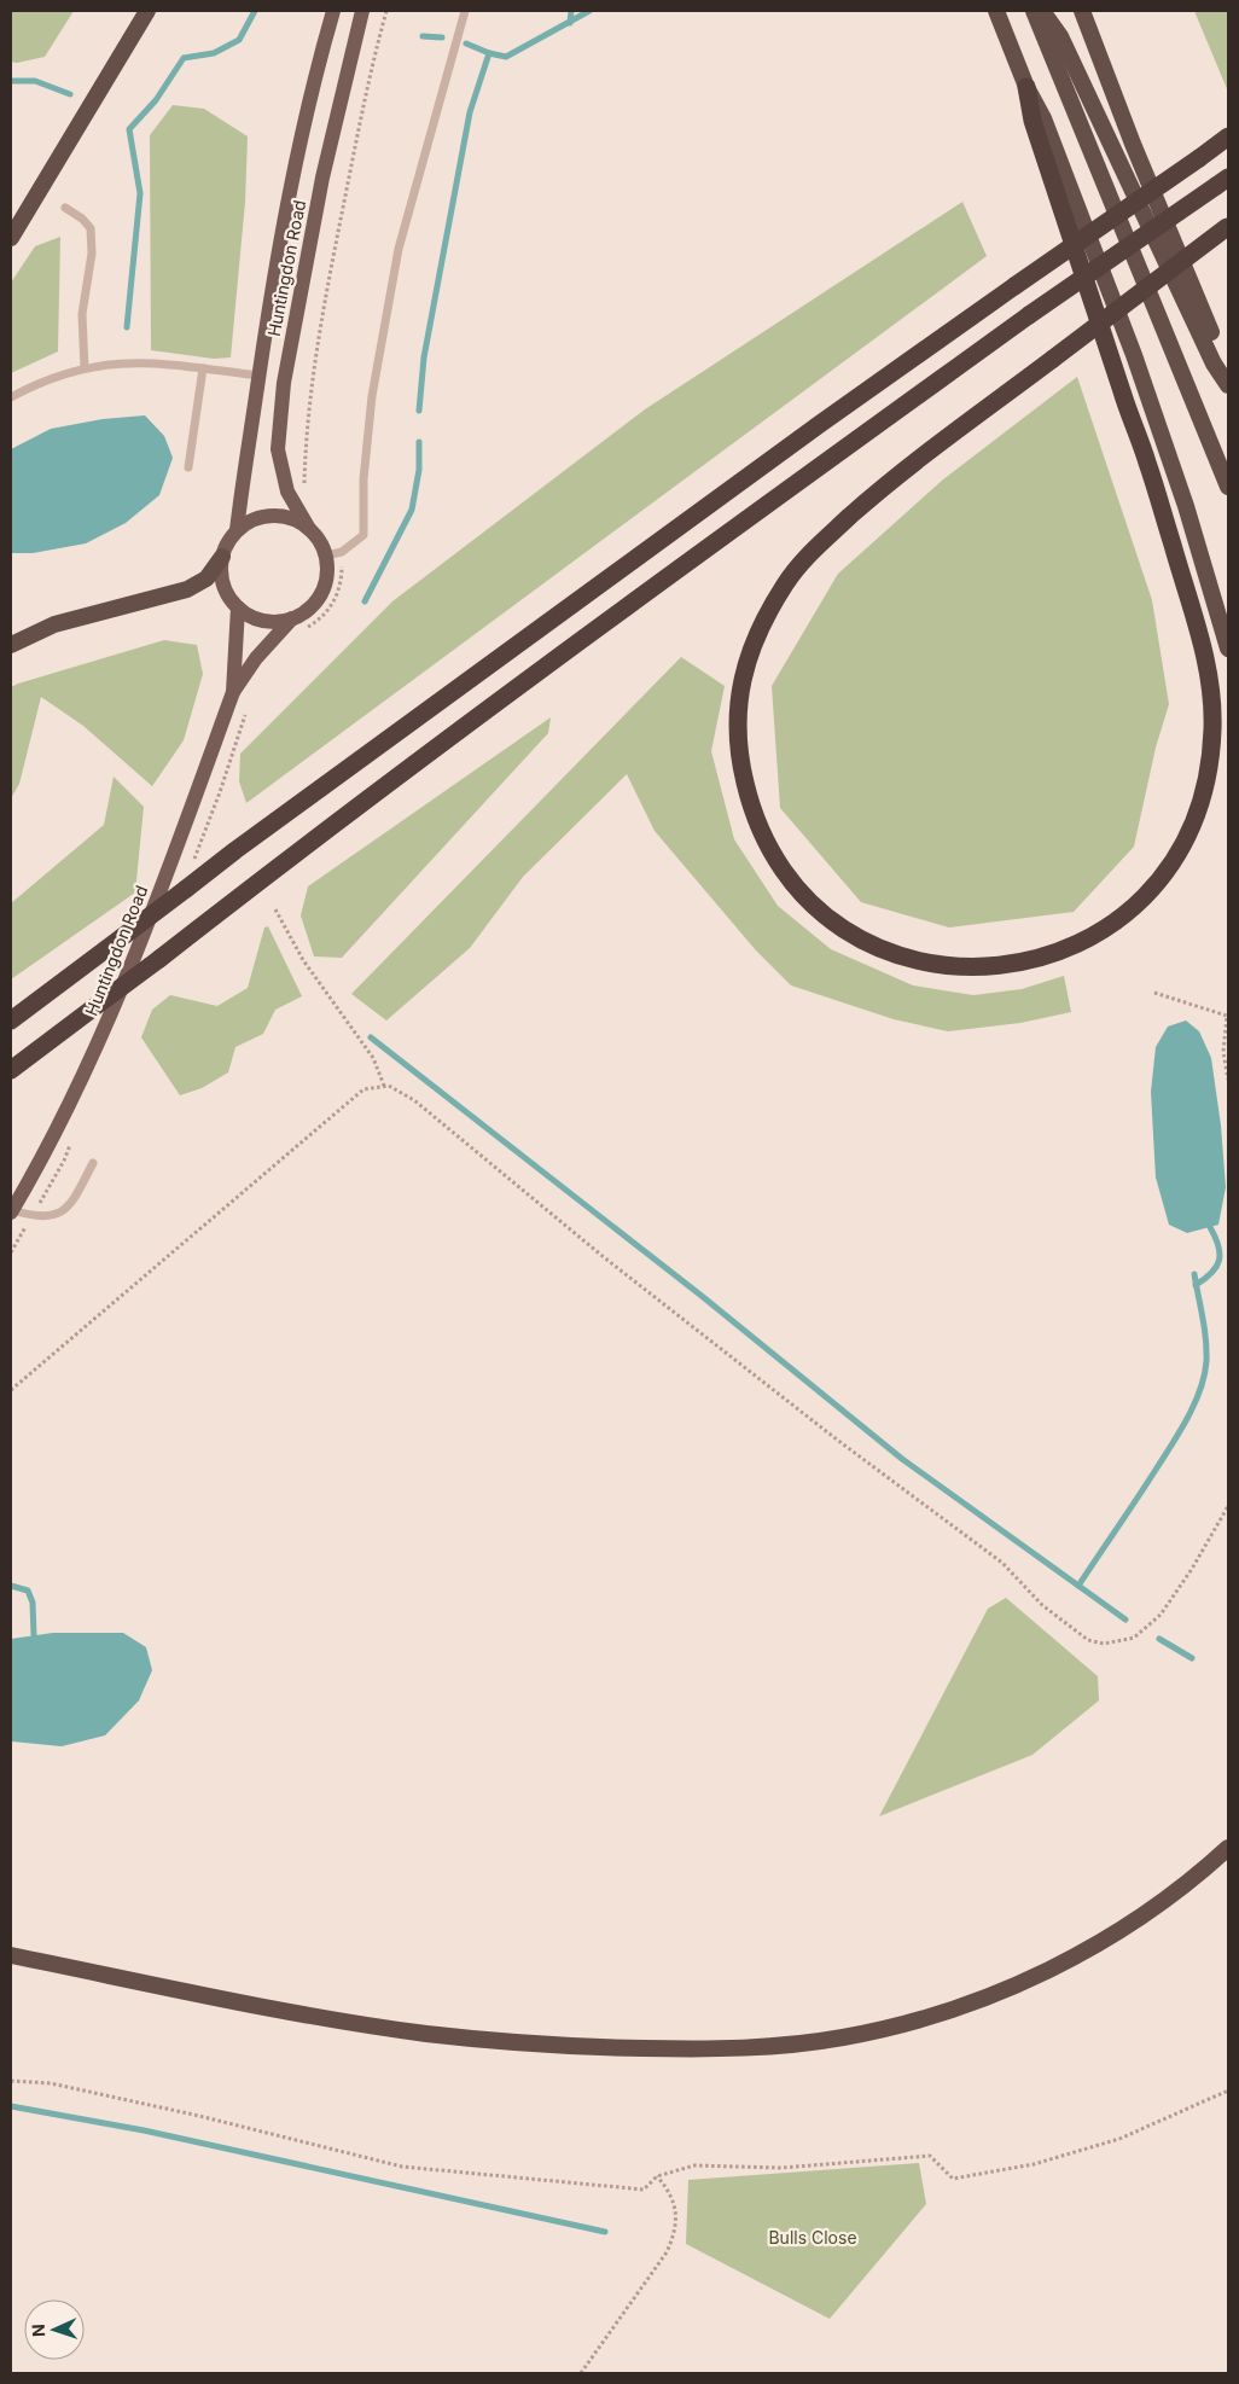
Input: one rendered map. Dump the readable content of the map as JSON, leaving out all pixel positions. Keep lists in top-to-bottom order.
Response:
{
  "streets": {
    "main road": ["Huntingdon Road"]
  },
  "parks": ["Bulls Close"],
  "north": "left"
}
